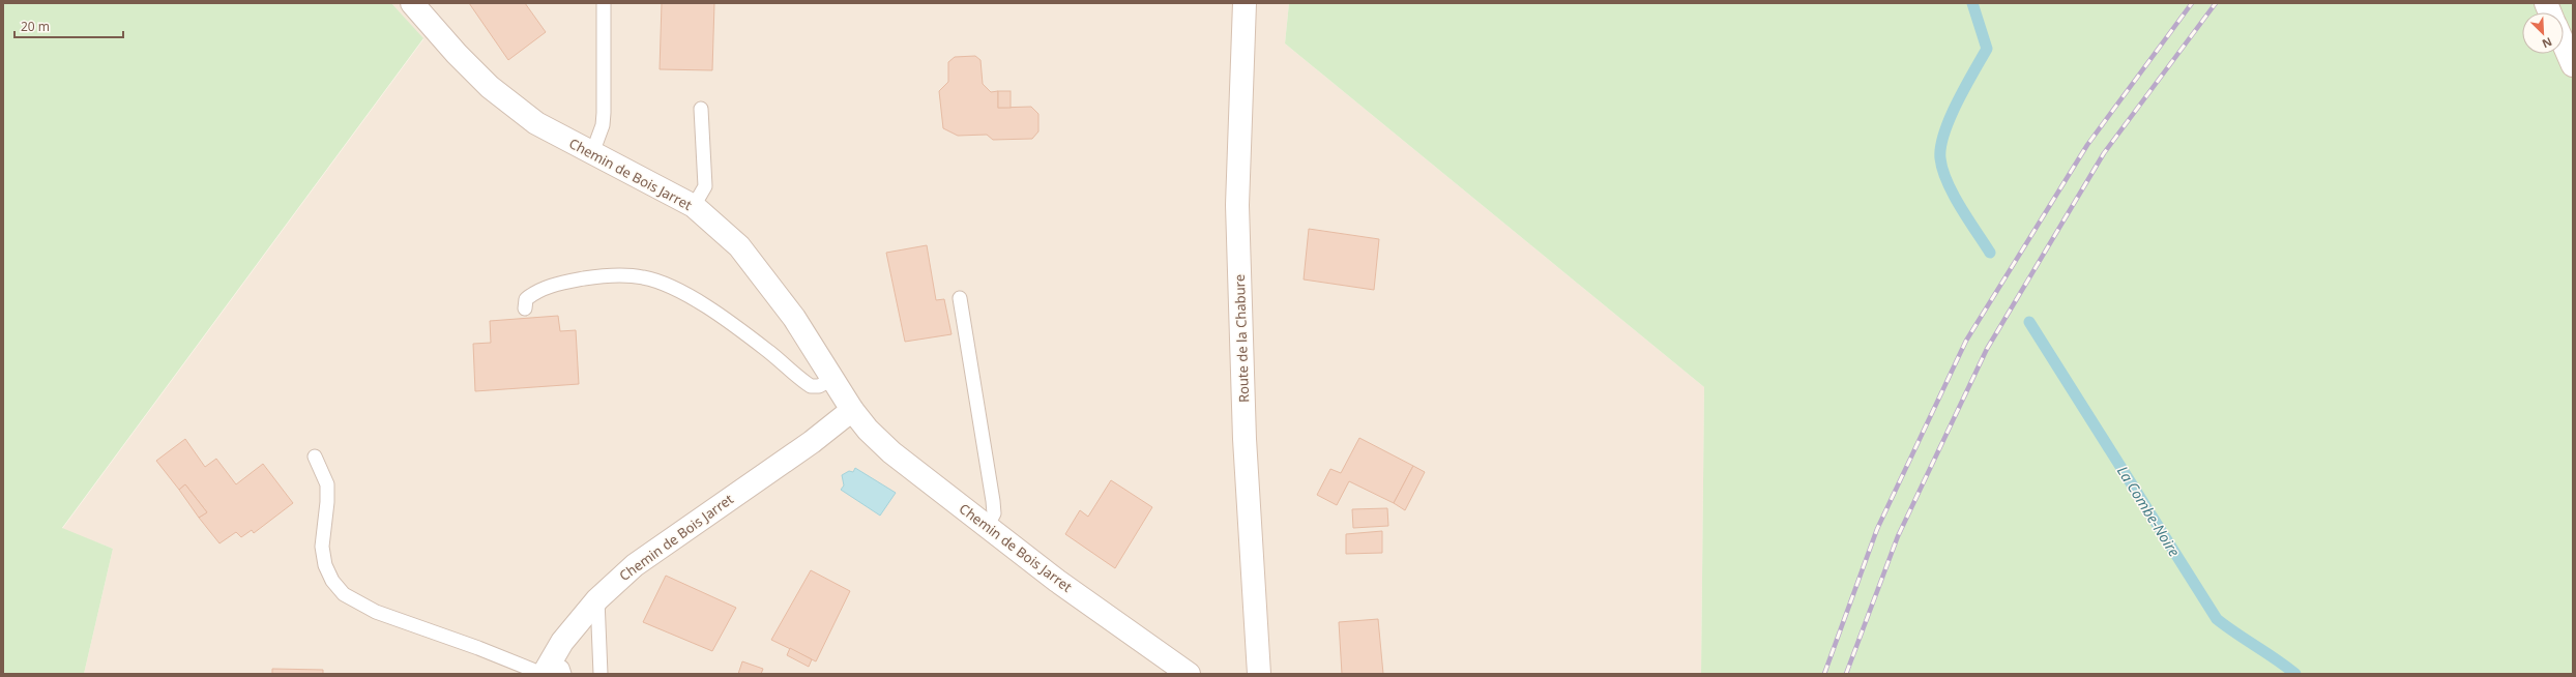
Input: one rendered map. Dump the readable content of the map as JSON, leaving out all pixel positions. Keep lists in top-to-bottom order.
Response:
{
  "streets": {
    "street": ["Chemin de Bois Jarret", "Route de la Chabure"]
  },
  "water": ["La Combe-Noire"],
  "scale_bar": "20 m",
  "north": "bottom right"
}
